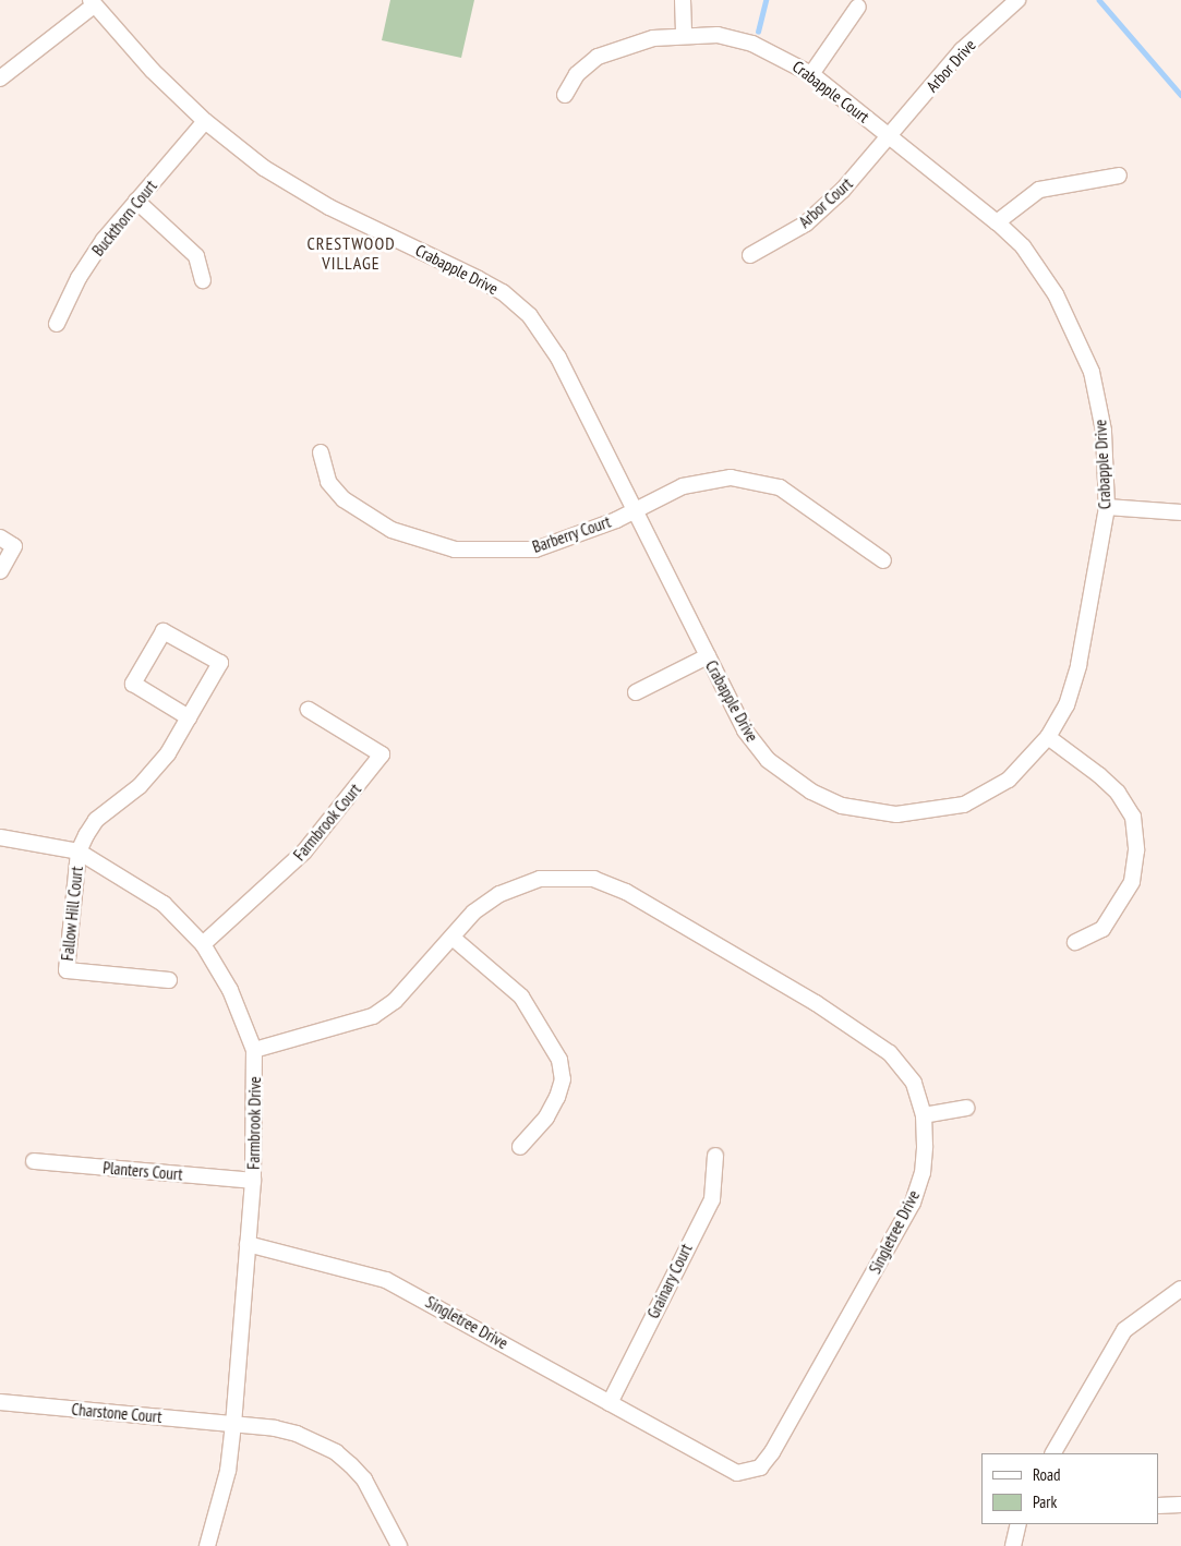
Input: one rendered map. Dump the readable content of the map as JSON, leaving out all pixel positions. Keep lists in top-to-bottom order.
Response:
{
  "streets": {
    "street": [
      "Arbor Drive",
      "Crabapple Court",
      "Arbor Court",
      "Buckthorn Court",
      "Crabapple Drive",
      "Barberry Court",
      "Farmbrook Court",
      "Fallow Hill Court",
      "Farmbrook Drive",
      "Planters Court",
      "Singletree Drive",
      "Grainary Court",
      "Charstone Court"
    ]
  },
  "crossings": [
    ["Arbor Drive", "Crabapple Court"],
    ["Arbor Drive", "Arbor Court"],
    ["Arbor Drive", "Crabapple Drive"],
    ["Crabapple Court", "Arbor Court"],
    ["Crabapple Court", "Crabapple Drive"],
    ["Arbor Court", "Crabapple Drive"],
    ["Buckthorn Court", "Crabapple Drive"],
    ["Crabapple Drive", "Barberry Court"],
    ["Farmbrook Court", "Farmbrook Drive"],
    ["Fallow Hill Court", "Farmbrook Drive"],
    ["Farmbrook Drive", "Planters Court"],
    ["Farmbrook Drive", "Singletree Drive"],
    ["Farmbrook Drive", "Charstone Court"],
    ["Singletree Drive", "Grainary Court"]
  ],
  "districts": ["CRESTWOOD VILLAGE"],
  "legend": ["Road", "Park"]
}
